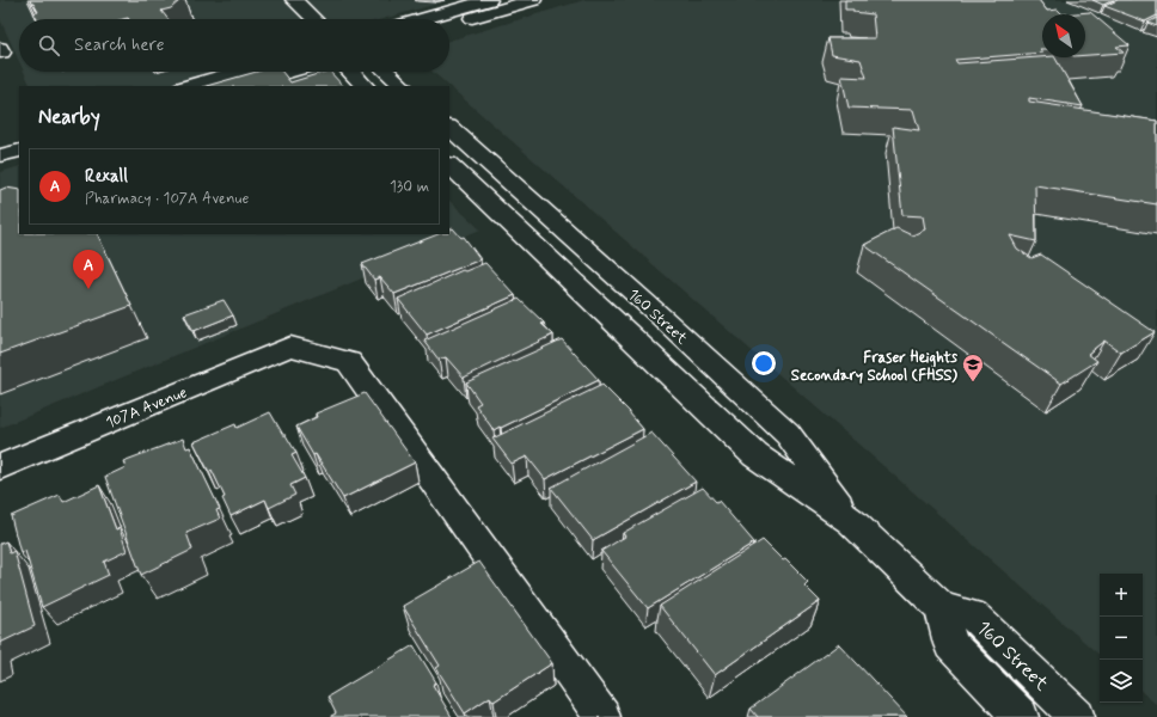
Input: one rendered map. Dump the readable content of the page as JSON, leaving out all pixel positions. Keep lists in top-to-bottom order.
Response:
{
  "streets": {
    "street": ["160 Street", "107A Avenue"]
  },
  "places": {
    "school or university": ["Fraser Heights Secondary School (FHSS)"]
  },
  "north": "top left",
  "page": {
    "search": "Search here",
    "heading": "Nearby",
    "list": [
      {
        "mark": "A",
        "name": "Rexall",
        "note": "Pharmacy · 107A Avenue",
        "value": "130 m"
      }
    ],
    "pins": "A",
    "map_buttons": ["+", "−"]
  }
}
